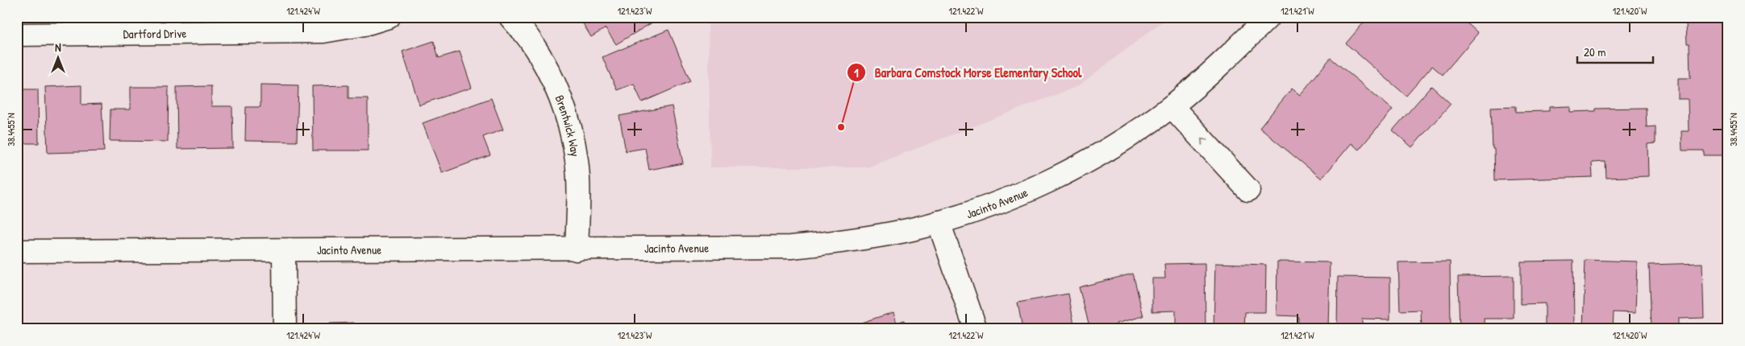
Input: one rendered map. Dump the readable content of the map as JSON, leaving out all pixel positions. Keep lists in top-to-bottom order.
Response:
{
  "streets": {
    "street": ["Dartford Drive", "Brentwick Way", "Jacinto Avenue"]
  },
  "crossings": [
    ["Brentwick Way", "Jacinto Avenue"]
  ],
  "places": ["Barbara Comstock Morse Elementary School"],
  "scale_bar": "20 m",
  "north": "top",
  "coordinates": [
    "121.424°W",
    "121.423°W",
    "121.422°W",
    "121.421°W",
    "121.420°W",
    "38.4455°N"
  ]
}
